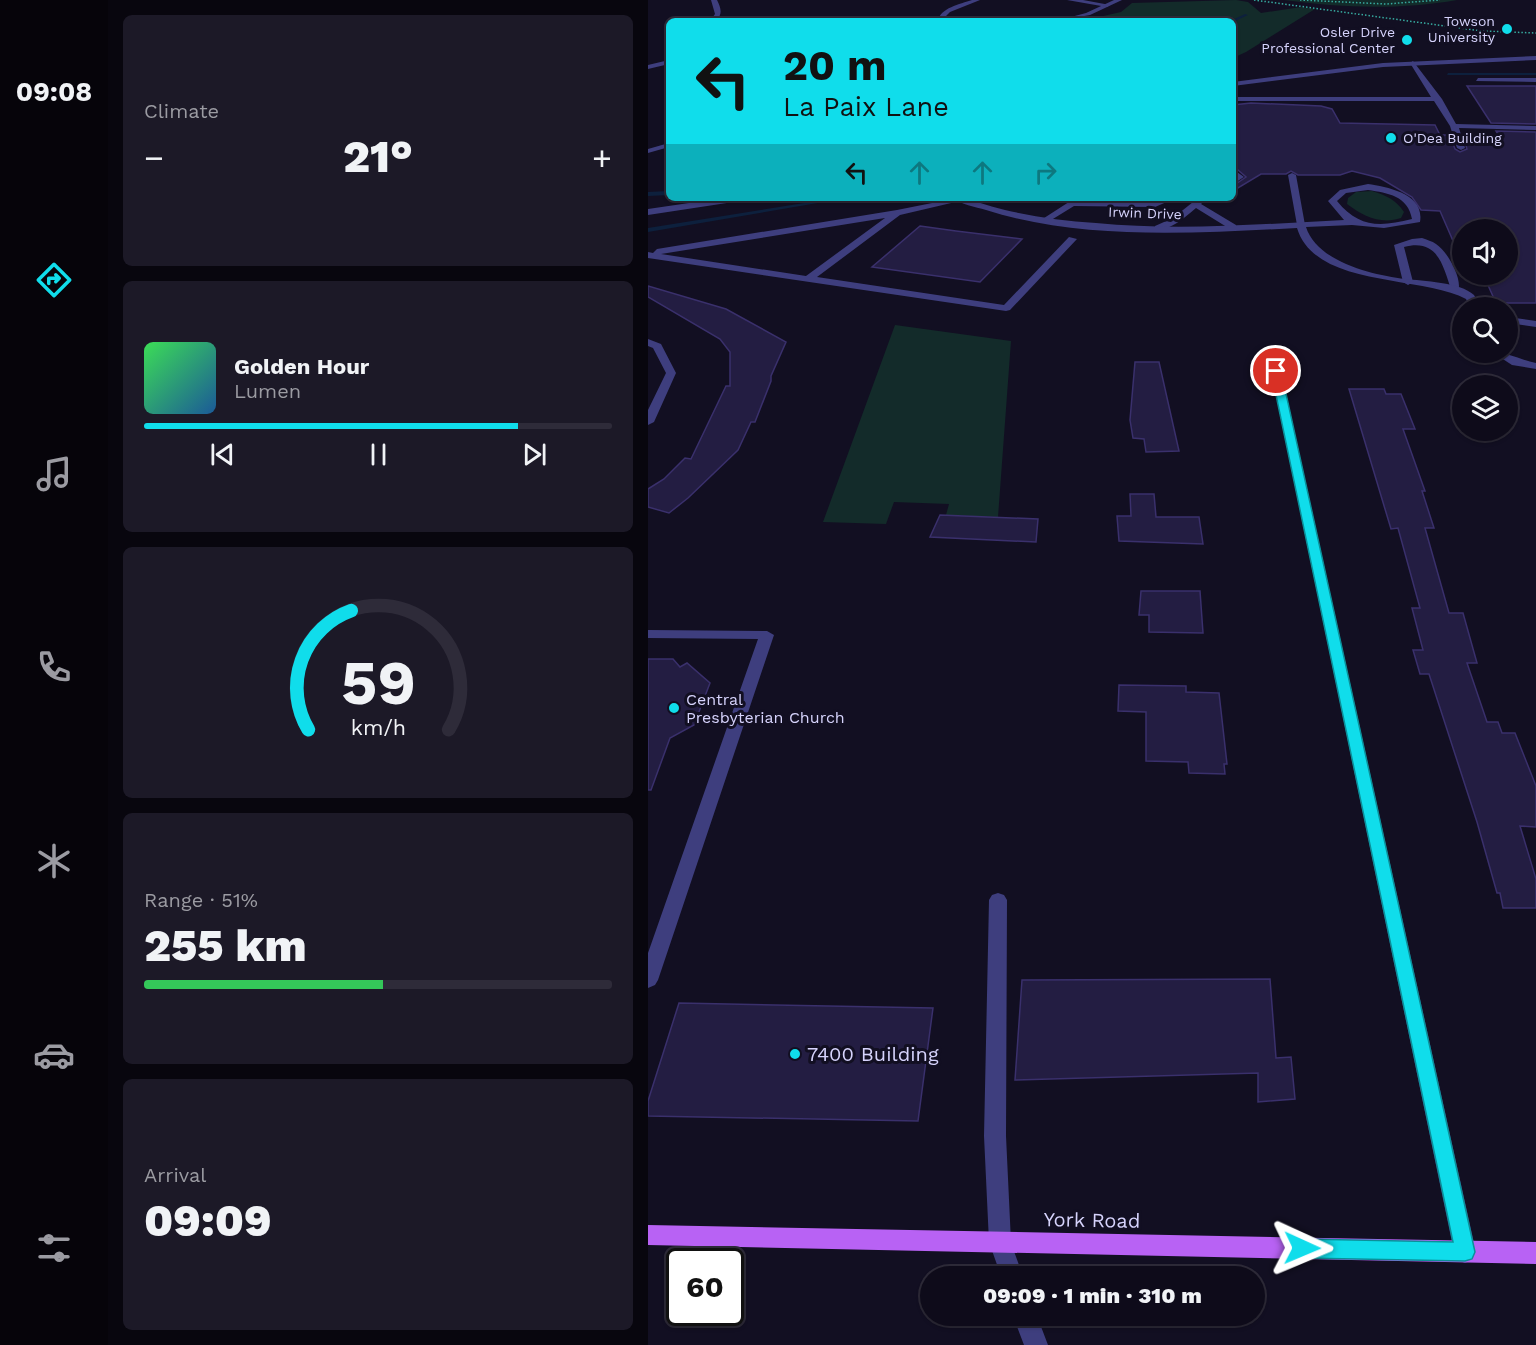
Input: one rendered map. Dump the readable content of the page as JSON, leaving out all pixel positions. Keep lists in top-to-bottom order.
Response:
{
  "streets": {
    "main road": ["York Road"],
    "street": ["Irwin Drive"]
  },
  "places": [
    "Towson University",
    "Osler Drive Professional Center",
    "O'Dea Building",
    "Central Presbyterian Church",
    "7400 Building"
  ],
  "page": {
    "tabs": "09:08",
    "tile": [
      "Climate",
      ["Range · 51%", "255 km"],
      ["Arrival", "09:09"]
    ],
    "turn": ["20 m", "La Paix Lane"],
    "heat": ["−", "21°", "+"],
    "song": ["Golden Hour", "Lumen"],
    "limit": "60",
    "trip": "09:09 · 1 min · 310 m",
    "gauge": ["59", "km/h"]
  }
}
